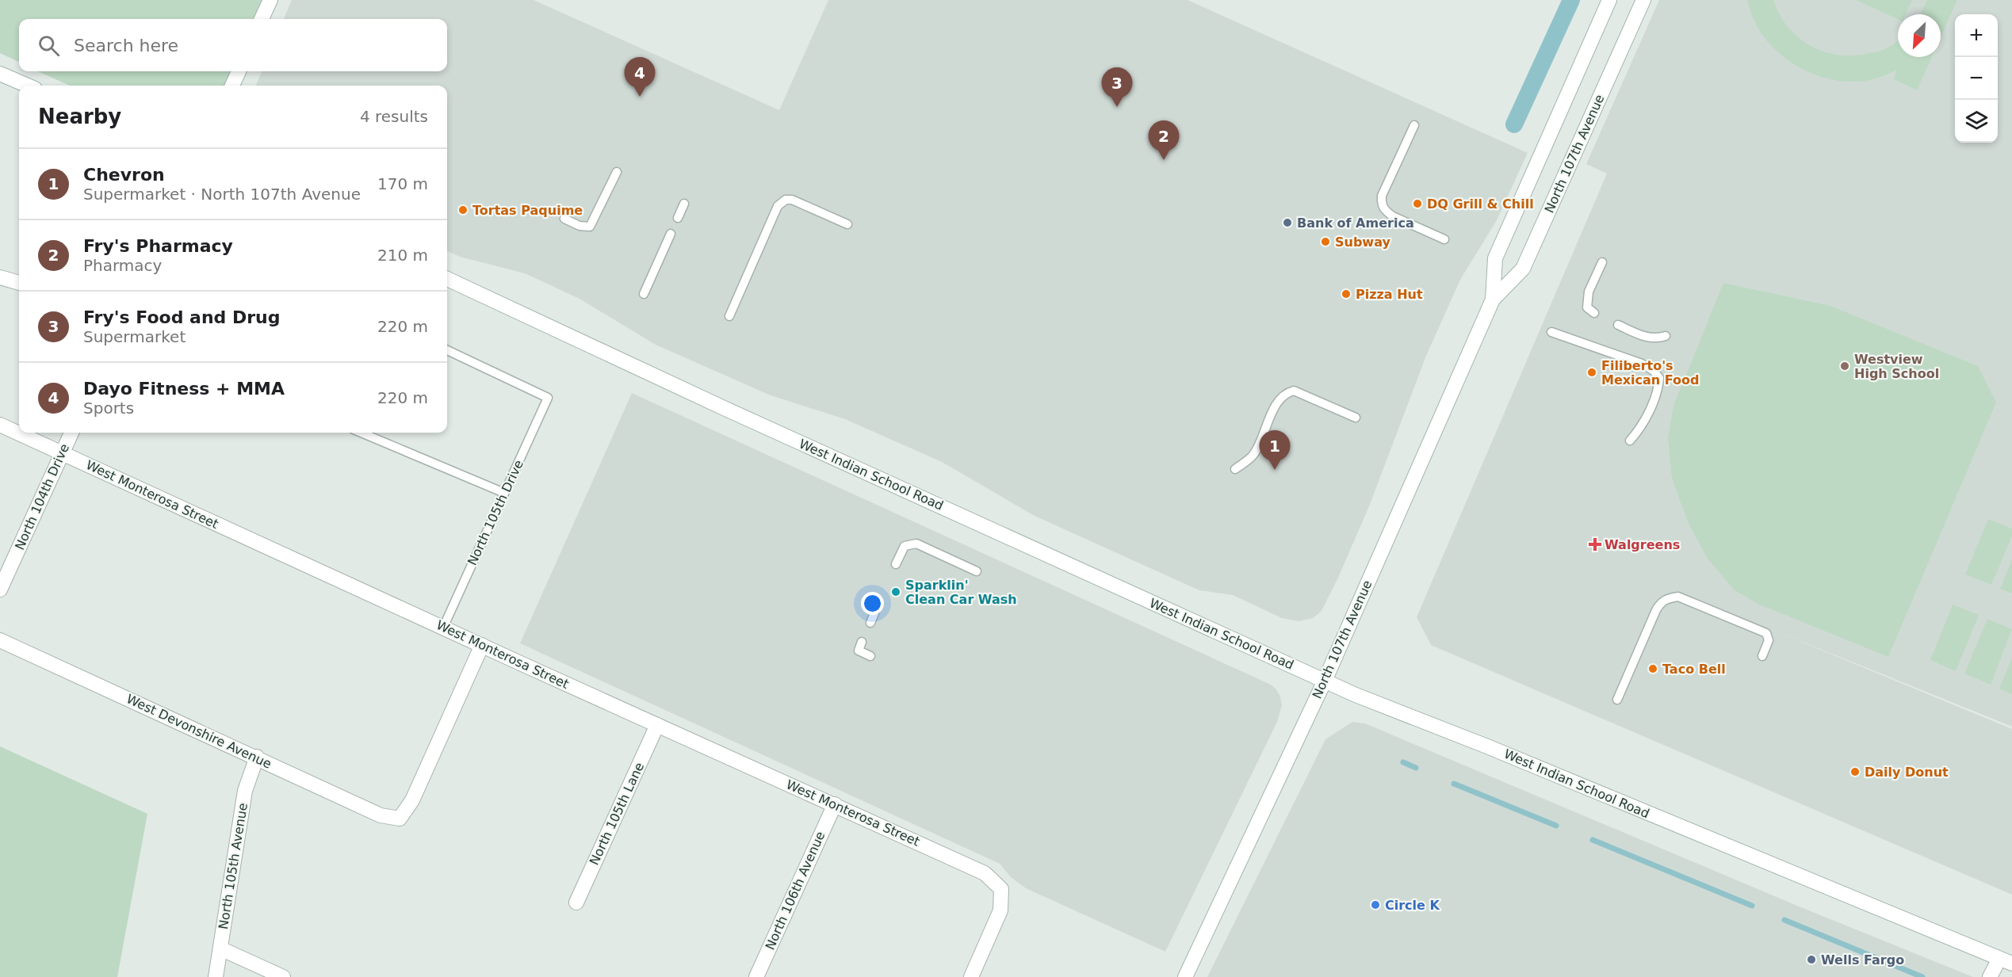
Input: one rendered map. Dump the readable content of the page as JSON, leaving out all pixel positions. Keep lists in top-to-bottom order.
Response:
{
  "streets": {
    "main road": [
      "North 107th Avenue",
      "West Indian School Road",
      "West Monterosa Street",
      "North 104th Drive",
      "West Devonshire Avenue",
      "North 105th Lane",
      "North 105th Avenue",
      "North 106th Avenue"
    ],
    "lane": ["North 105th Drive"]
  },
  "crossings": [
    ["North 107th Avenue", "West Indian School Road"],
    ["West Monterosa Street", "North 104th Drive"],
    ["West Monterosa Street", "North 105th Drive"],
    ["West Monterosa Street", "West Devonshire Avenue"],
    ["West Monterosa Street", "North 105th Lane"],
    ["West Monterosa Street", "North 106th Avenue"],
    ["West Devonshire Avenue", "North 105th Avenue"]
  ],
  "places": {
    "other": [
      "DQ Grill & Chill",
      "Tortas Paquime",
      "Bank of America",
      "Subway",
      "Pizza Hut",
      "Westview High School",
      "Filiberto's Mexican Food",
      "Sparklin' Clean Car Wash",
      "Taco Bell",
      "Daily Donut",
      "Circle K",
      "Wells Fargo"
    ],
    "health": ["Walgreens"]
  },
  "north": "bottom left",
  "page": {
    "map_buttons": ["+", "−"],
    "search": "Search here",
    "pins": [
      "4",
      "3",
      "2",
      "1"
    ],
    "heading": ["Nearby", "4 results"],
    "list": [
      {
        "mark": "1",
        "name": "Chevron",
        "note": "Supermarket · North 107th Avenue",
        "value": "170 m"
      },
      {
        "mark": "2",
        "name": "Fry's Pharmacy",
        "note": "Pharmacy",
        "value": "210 m"
      },
      {
        "mark": "3",
        "name": "Fry's Food and Drug",
        "note": "Supermarket",
        "value": "220 m"
      },
      {
        "mark": "4",
        "name": "Dayo Fitness + MMA",
        "note": "Sports",
        "value": "220 m"
      }
    ]
  }
}
